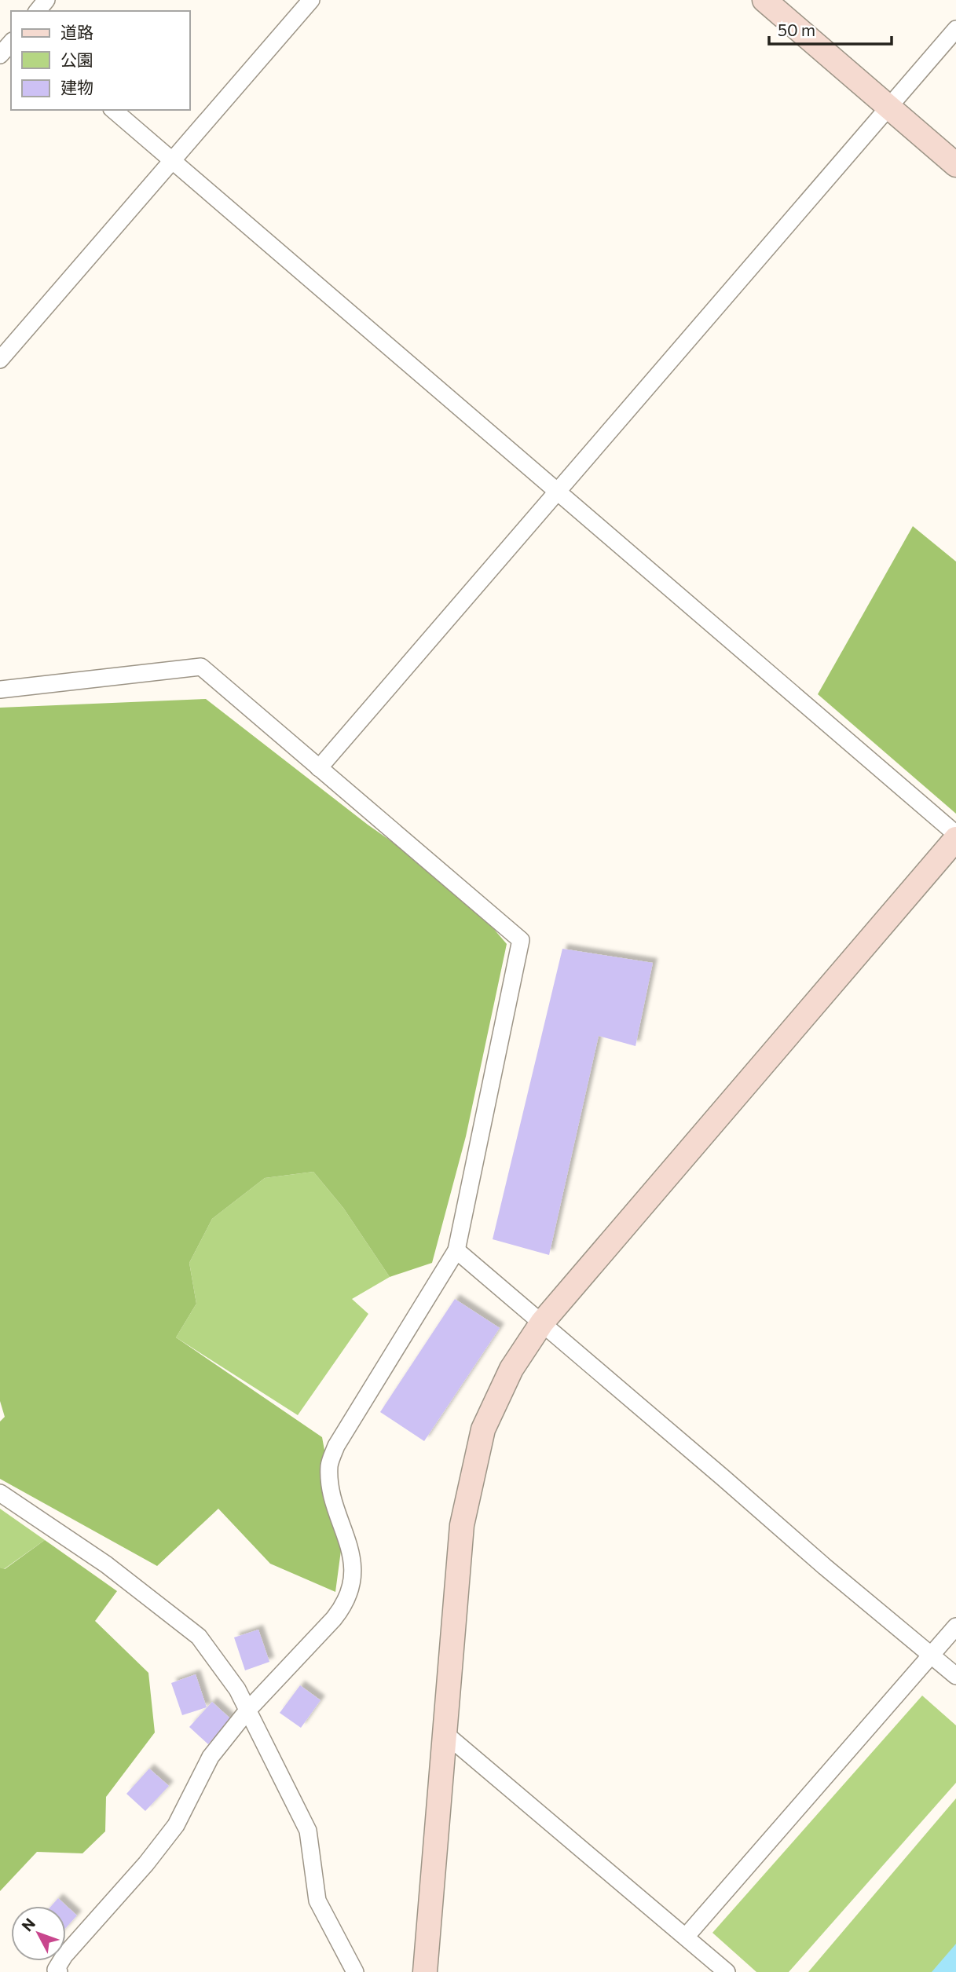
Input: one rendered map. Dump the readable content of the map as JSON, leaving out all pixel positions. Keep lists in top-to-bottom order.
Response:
{
  "legend": ["道路", "公園", "建物"],
  "scale_bar": "50 m",
  "north": "top left"
}
